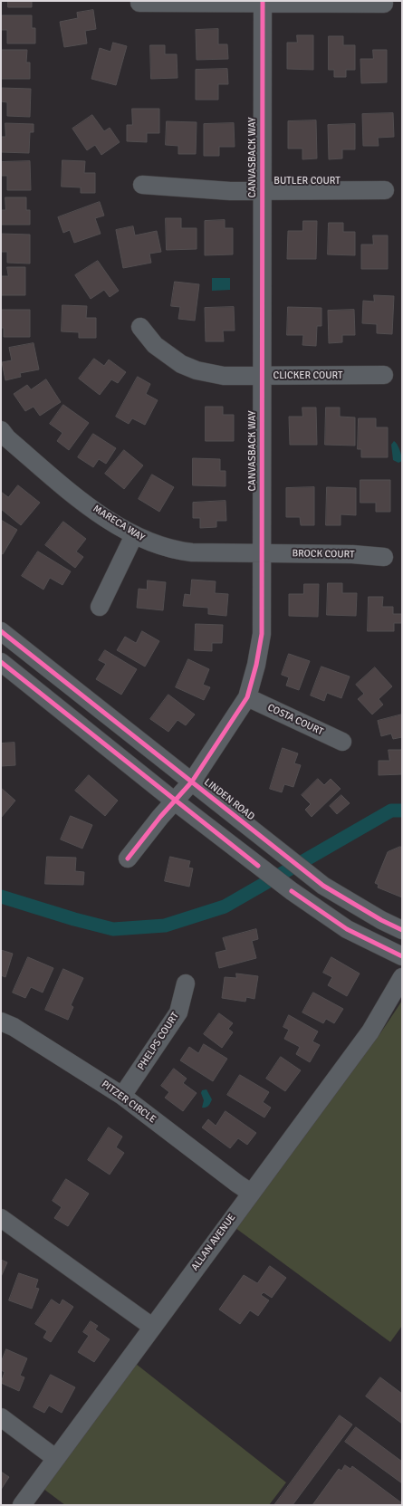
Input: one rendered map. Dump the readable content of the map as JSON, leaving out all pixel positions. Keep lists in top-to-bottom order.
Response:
{
  "streets": {
    "street": [
      "CANVASBACK WAY",
      "BUTLER COURT",
      "CLICKER COURT",
      "MARECA WAY",
      "BROCK COURT",
      "COSTA COURT",
      "LINDEN ROAD",
      "PHELPS COURT",
      "PITZER CIRCLE",
      "ALLAN AVENUE"
    ]
  },
  "crossings": [
    ["CANVASBACK WAY", "BUTLER COURT"],
    ["CANVASBACK WAY", "CLICKER COURT"],
    ["CANVASBACK WAY", "MARECA WAY"],
    ["CANVASBACK WAY", "BROCK COURT"],
    ["CANVASBACK WAY", "COSTA COURT"],
    ["CANVASBACK WAY", "LINDEN ROAD"],
    ["MARECA WAY", "BROCK COURT"],
    ["PHELPS COURT", "PITZER CIRCLE"],
    ["PITZER CIRCLE", "ALLAN AVENUE"]
  ]
}
